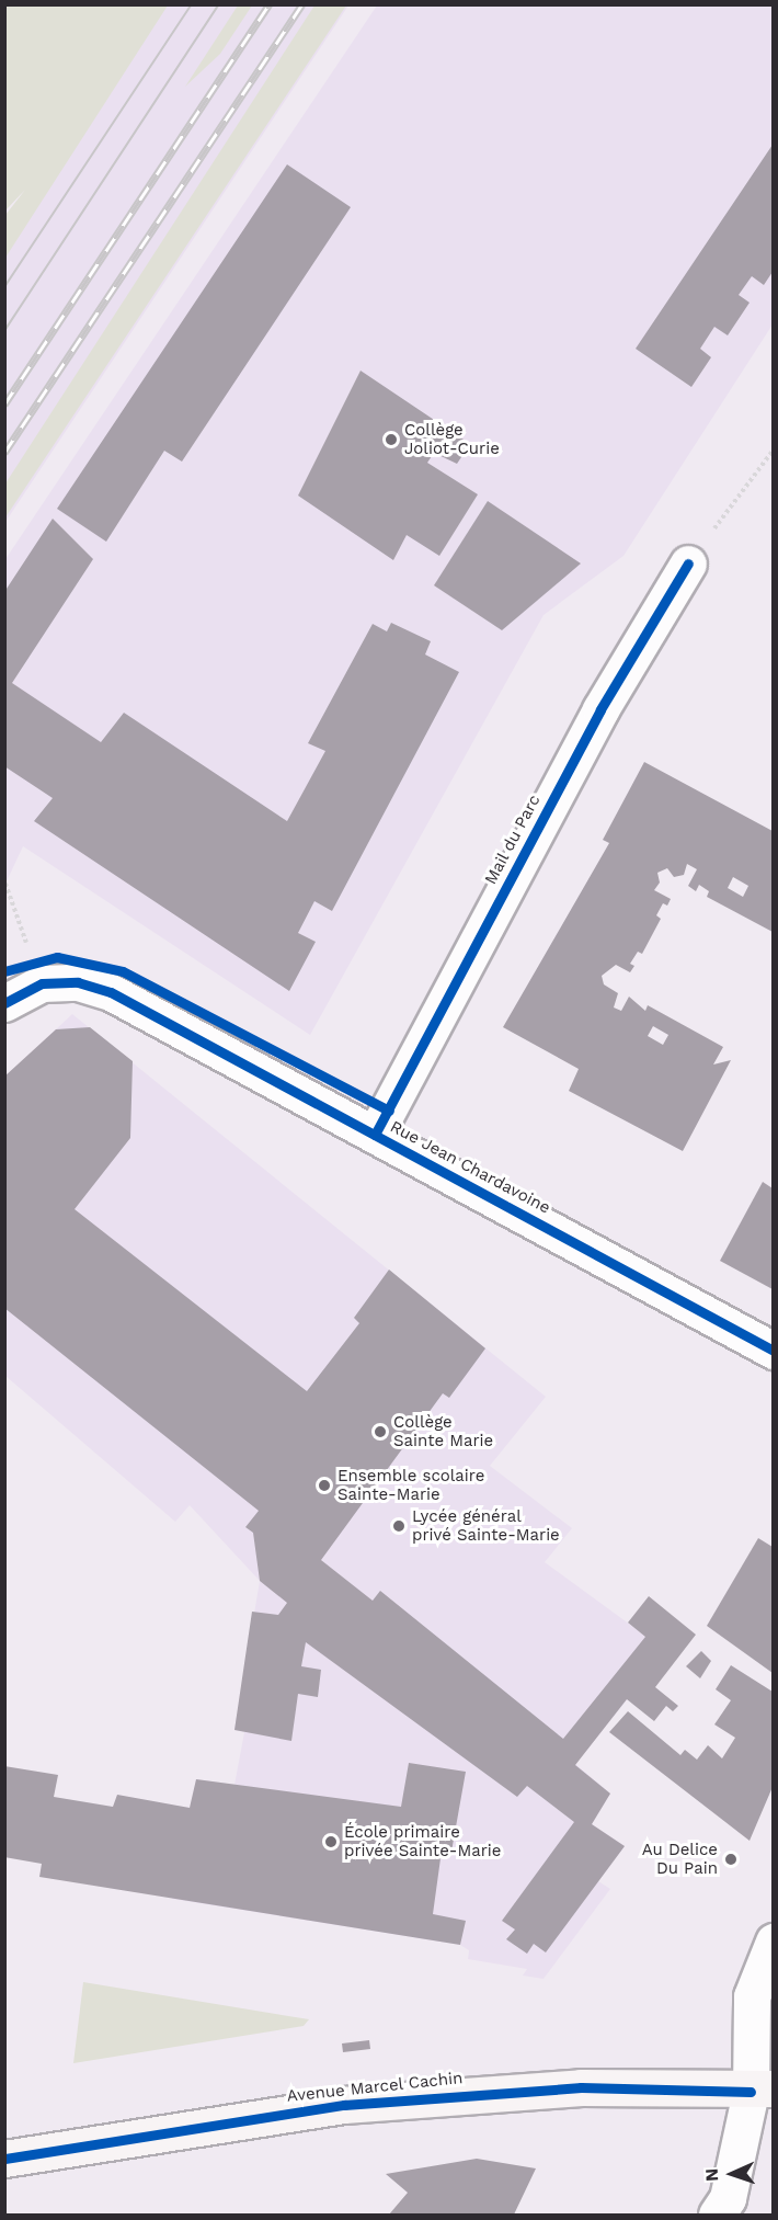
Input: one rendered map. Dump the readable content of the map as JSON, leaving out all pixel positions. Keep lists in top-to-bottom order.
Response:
{
  "streets": {
    "main road": ["Avenue Marcel Cachin"],
    "street": ["Mail du Parc", "Rue Jean Chardavoine"]
  },
  "crossings": [
    ["Mail du Parc", "Rue Jean Chardavoine"]
  ],
  "places": [
    "Collège Joliot-Curie",
    "Collège Sainte Marie",
    "Ensemble scolaire Sainte-Marie",
    "Lycée général privé Sainte-Marie",
    "École primaire privée Sainte-Marie",
    "Au Delice Du Pain"
  ],
  "north": "left"
}
